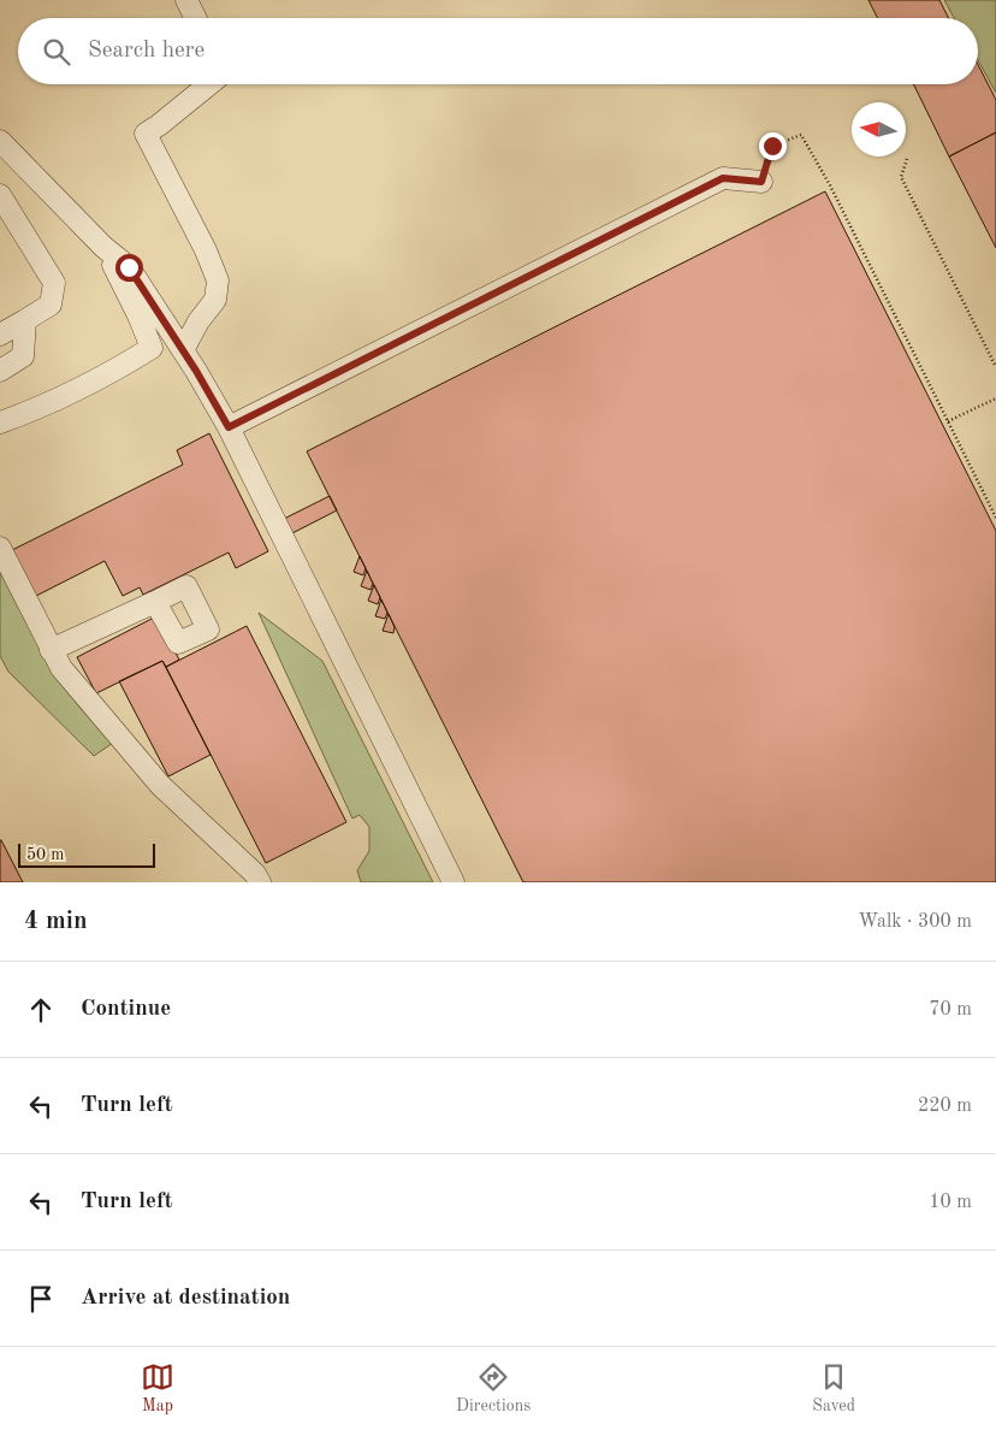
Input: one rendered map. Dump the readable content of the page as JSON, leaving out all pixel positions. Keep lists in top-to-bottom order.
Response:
{
  "scale_bar": "50 m",
  "north": "left",
  "page": {
    "search": "Search here",
    "scale": "50 m",
    "heading": ["4 min", "Walk · 300 m"],
    "list": [
      ["Continue", "70 m"],
      ["Turn left", "220 m"],
      ["Turn left", "10 m"],
      "Arrive at destination"
    ],
    "nav": ["Map", "Directions", "Saved"]
  }
}
